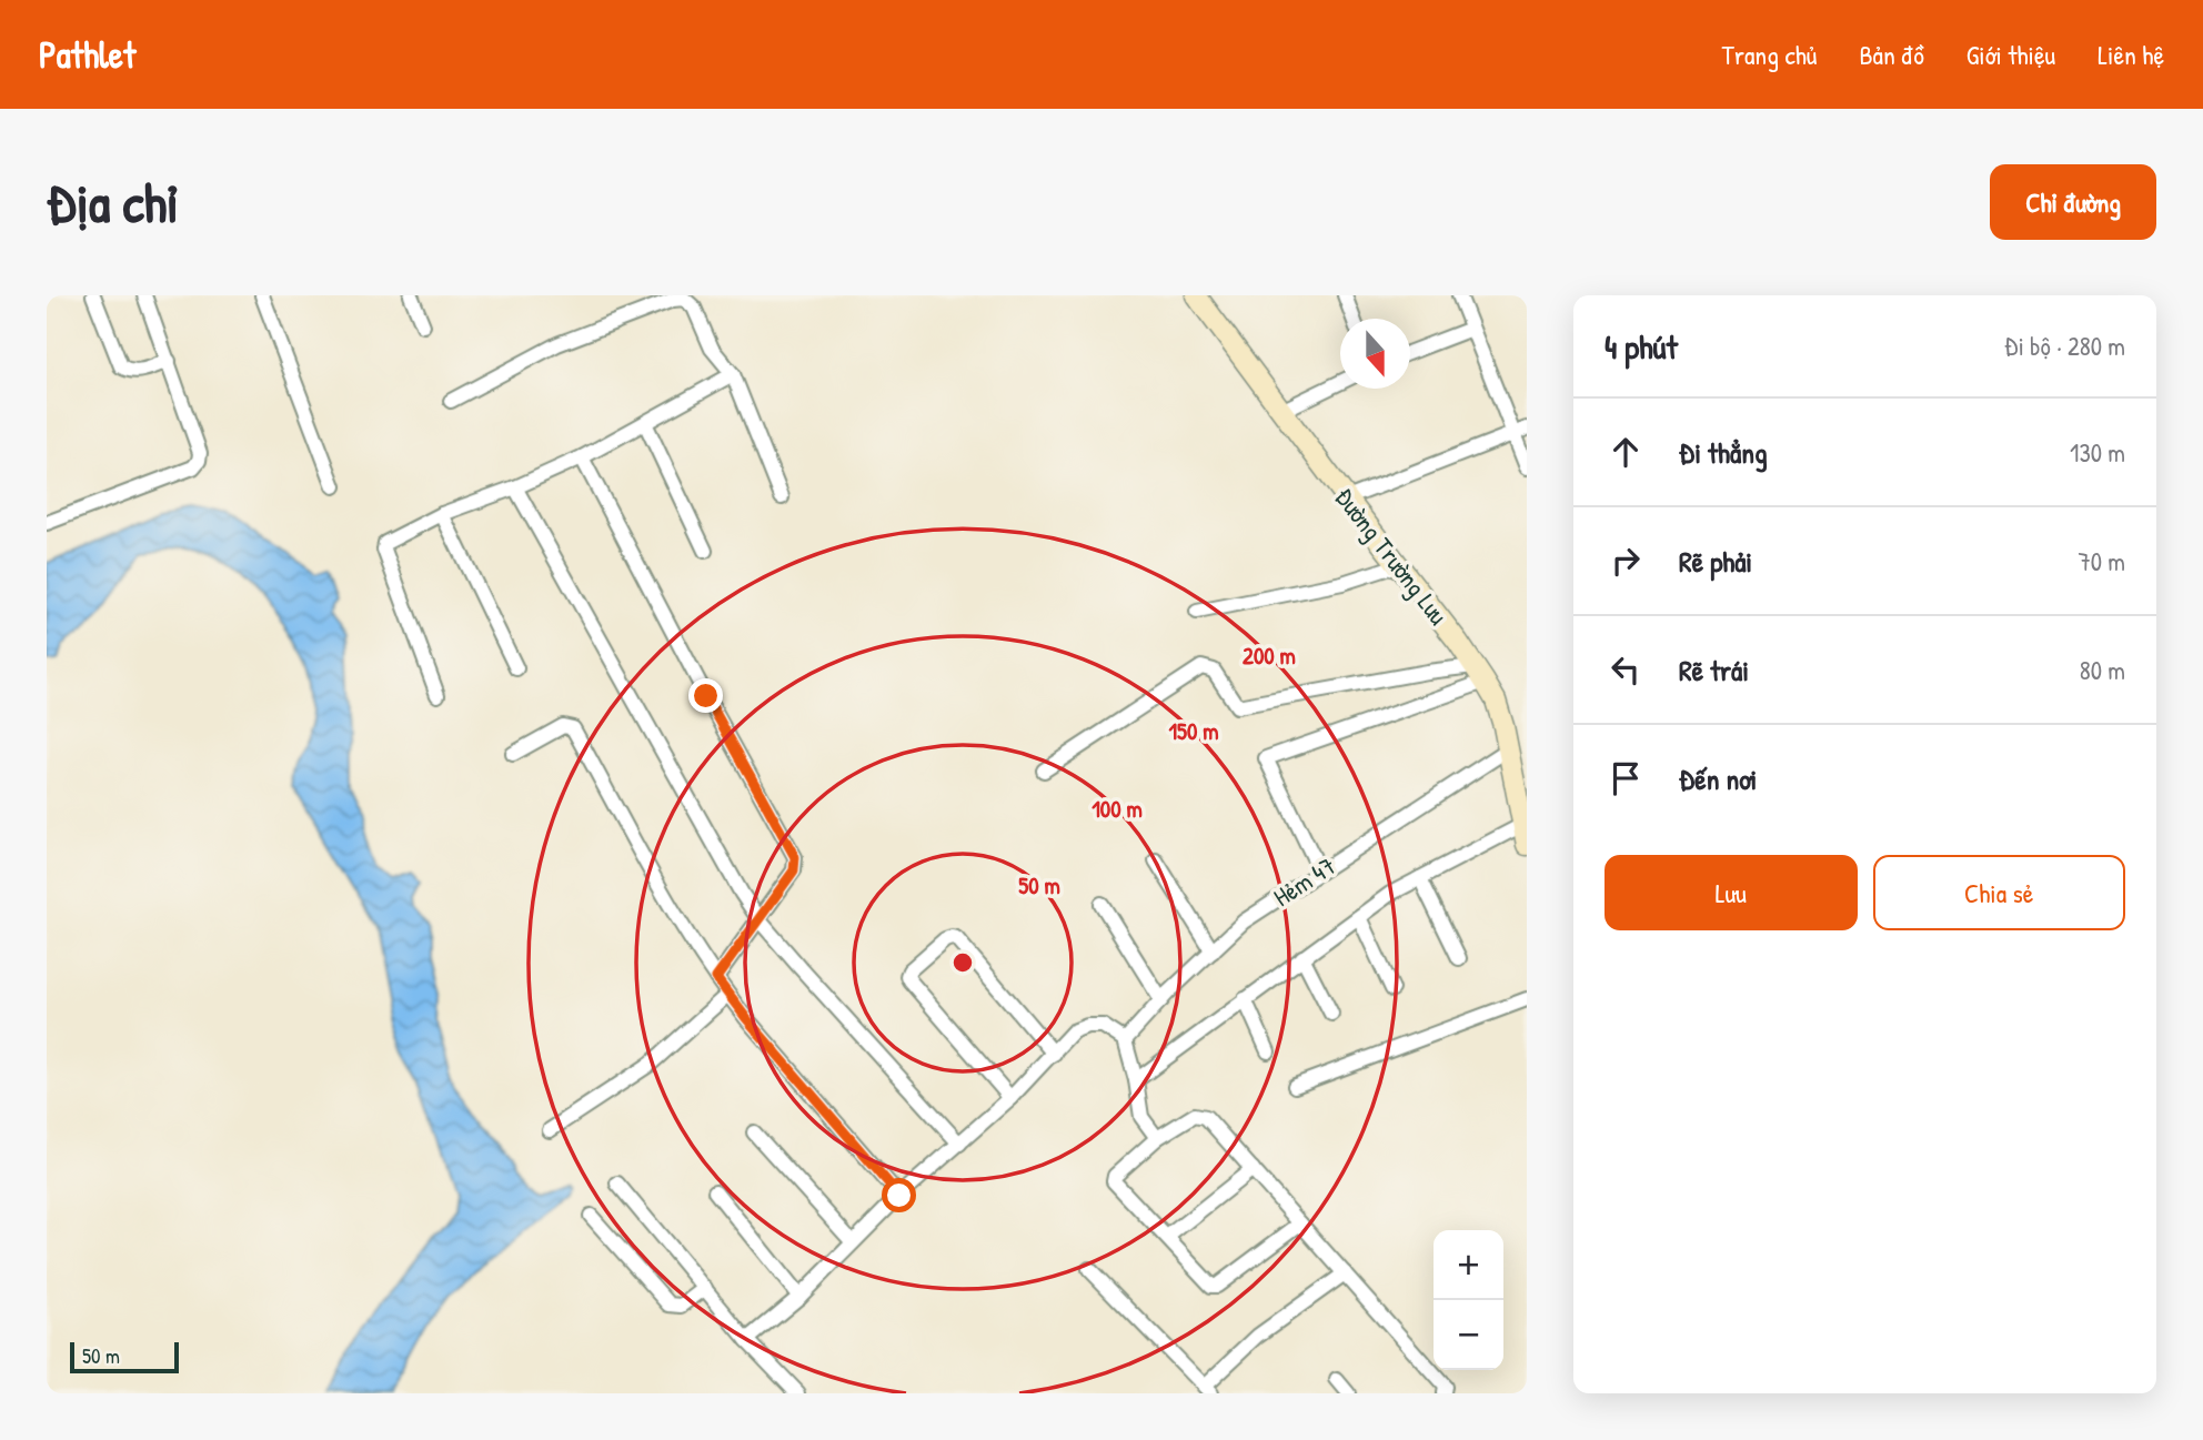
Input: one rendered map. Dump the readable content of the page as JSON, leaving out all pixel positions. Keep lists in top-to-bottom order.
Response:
{
  "streets": {
    "street": ["Đường Trường Lưu", "Hẻm 47"]
  },
  "crossings": [
    ["Đường Trường Lưu", "Hẻm 47"]
  ],
  "scale_bar": "50 m",
  "north": "bottom",
  "page": {
    "header": "Pathlet",
    "nav": [
      "Trang chủ",
      "Bản đồ",
      "Giới thiệu",
      "Liên hệ"
    ],
    "buttons": [
      "Chỉ đường",
      ["Lưu", "Chia sẻ"]
    ],
    "title": "Địa chỉ",
    "heading": ["4 phút", "Đi bộ · 280 m"],
    "list": [
      ["Đi thẳng", "130 m"],
      ["Rẽ phải", "70 m"],
      ["Rẽ trái", "80 m"],
      "Đến nơi"
    ],
    "map_buttons": ["+", "−"],
    "scale": "50 m"
  },
  "rings": [
    "200 m",
    "150 m",
    "100 m",
    "50 m"
  ]
}
